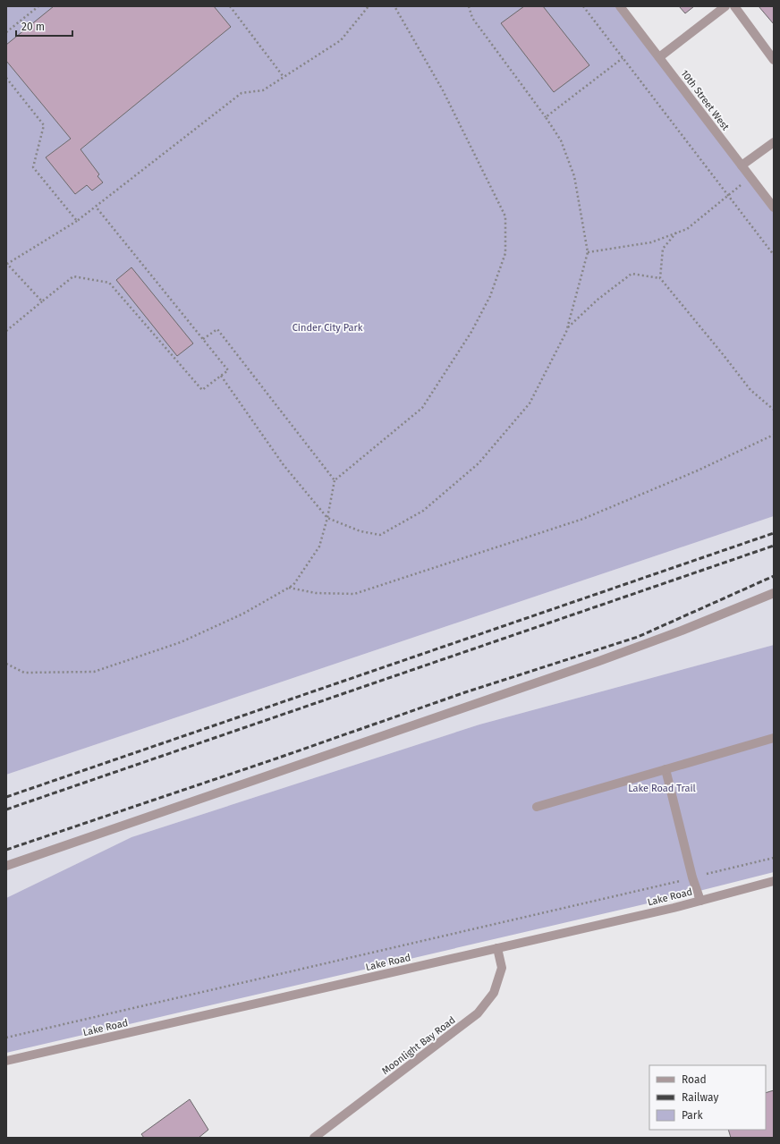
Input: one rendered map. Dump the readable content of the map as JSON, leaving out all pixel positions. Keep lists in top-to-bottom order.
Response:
{
  "streets": {
    "street": ["10th Street West", "Lake Road", "Moonlight Bay Road"]
  },
  "crossings": [
    ["Lake Road", "Moonlight Bay Road"]
  ],
  "parks": ["Cinder City Park", "Lake Road Trail"],
  "legend": ["Road", "Railway", "Park"],
  "scale_bar": "20 m"
}
